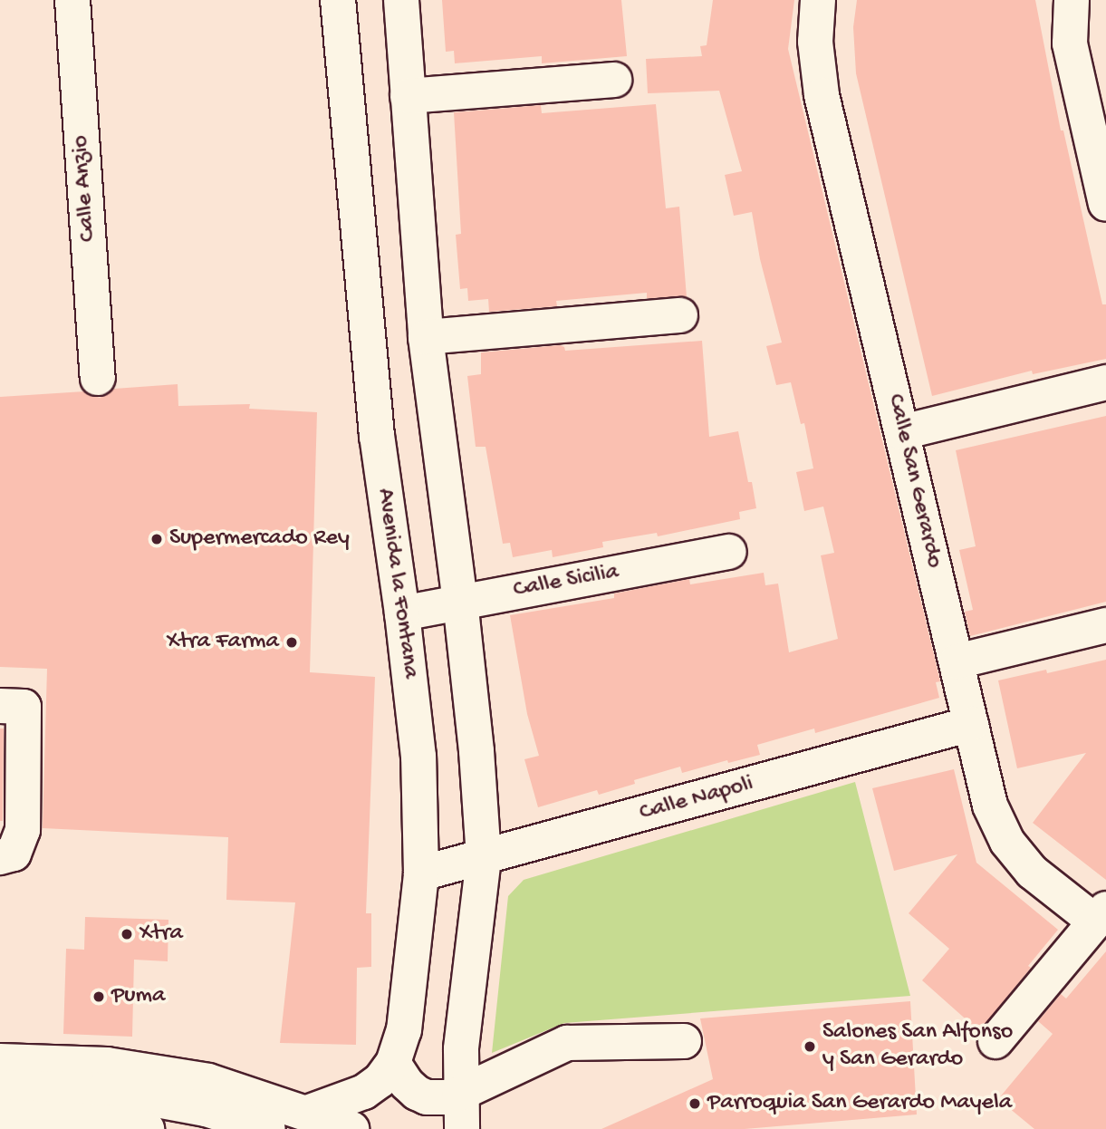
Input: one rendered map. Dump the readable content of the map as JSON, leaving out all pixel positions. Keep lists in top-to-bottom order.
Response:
{
  "streets": {
    "street": [
      "Calle Anzio",
      "Calle San Gerardo",
      "Calle Sicilia",
      "Avenida la Fontana",
      "Calle Napoli"
    ]
  },
  "crossings": [
    ["Calle San Gerardo", "Calle Napoli"],
    ["Calle Sicilia", "Avenida la Fontana"],
    ["Avenida la Fontana", "Calle Napoli"]
  ],
  "places": [
    "Supermercado Rey",
    "Xtra Farma",
    "Xtra",
    "Puma",
    "Salones San Alfonso y San Gerardo",
    "Parroquia San Gerardo Mayela"
  ]
}
